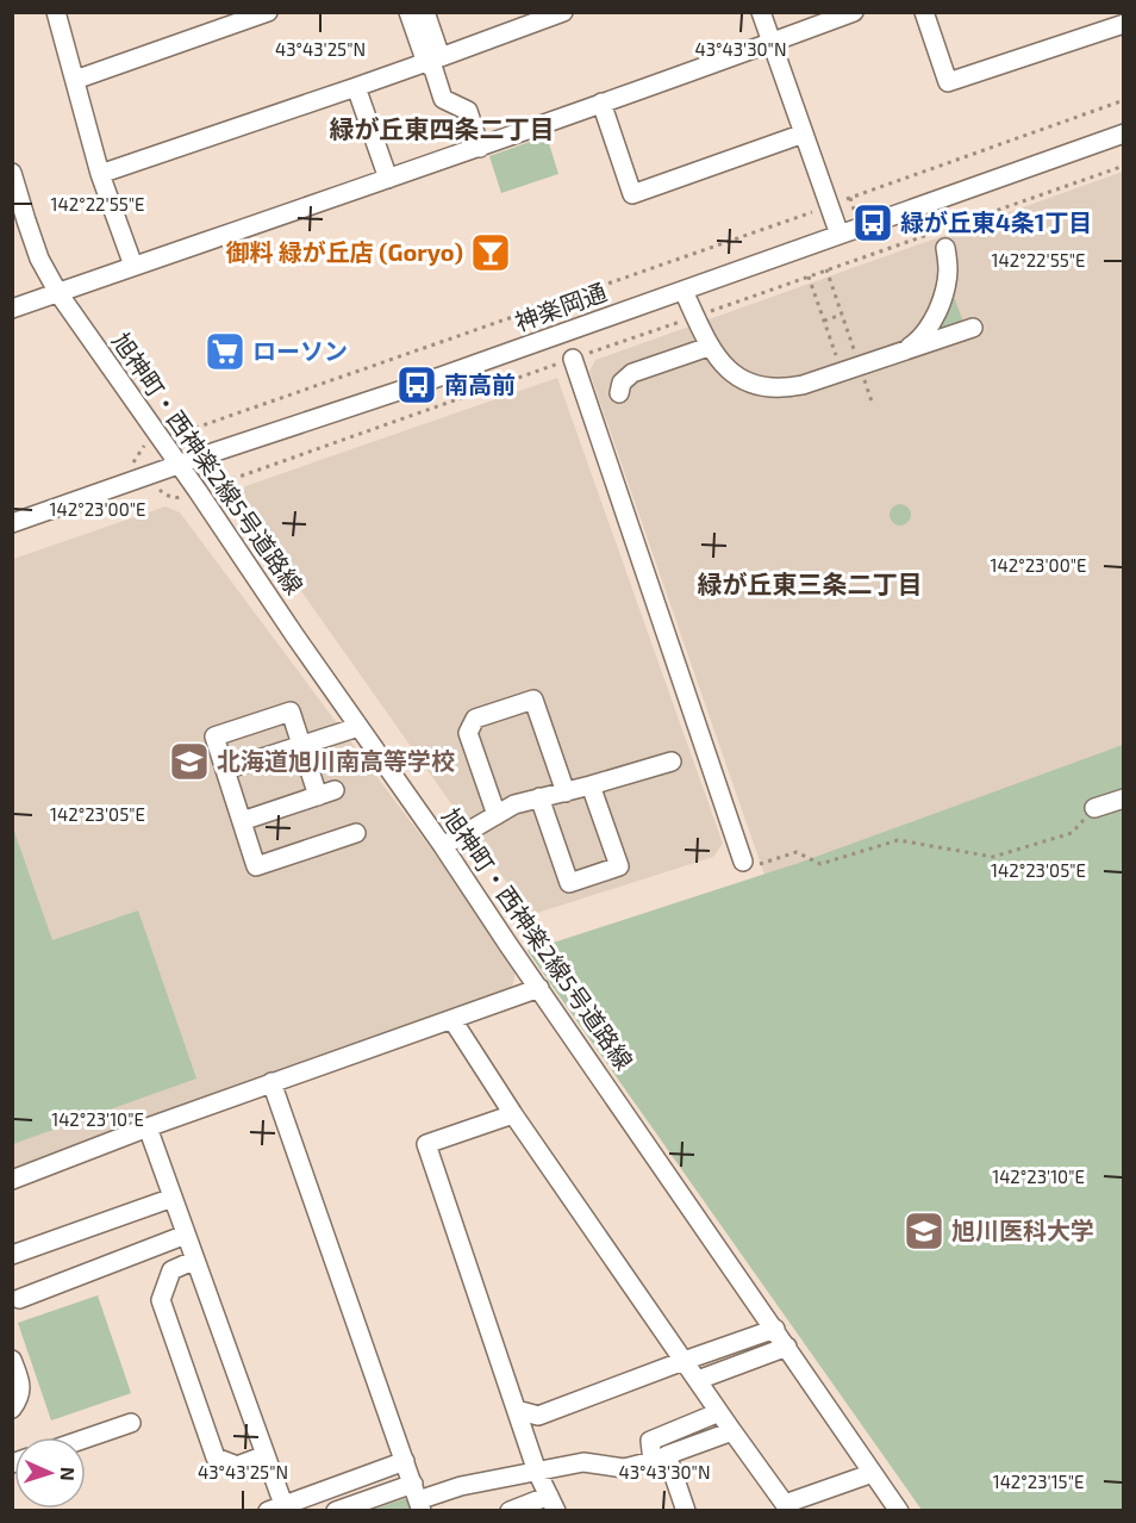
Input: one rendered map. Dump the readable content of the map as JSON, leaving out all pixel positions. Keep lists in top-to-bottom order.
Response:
{
  "streets": {
    "street": ["神楽岡通", "旭神町・西神楽2線5号道路線"]
  },
  "crossings": [
    ["神楽岡通", "旭神町・西神楽2線5号道路線"]
  ],
  "districts": ["緑が丘東四条二丁目", "緑が丘東三条二丁目"],
  "places": {
    "bus stop": ["緑が丘東4条1丁目", "南高前"],
    "bar": ["御料 緑が丘店 (Goryo)"],
    "supermarket": ["ローソン"],
    "school or university": ["北海道旭川南高等学校", "旭川医科大学"]
  },
  "north": "right",
  "coordinates": [
    "43°43'25\"N",
    "43°43'30\"N",
    "142°22'55\"E",
    "142°23'00\"E",
    "142°23'05\"E",
    "142°23'10\"E",
    "142°23'15\"E"
  ]
}
